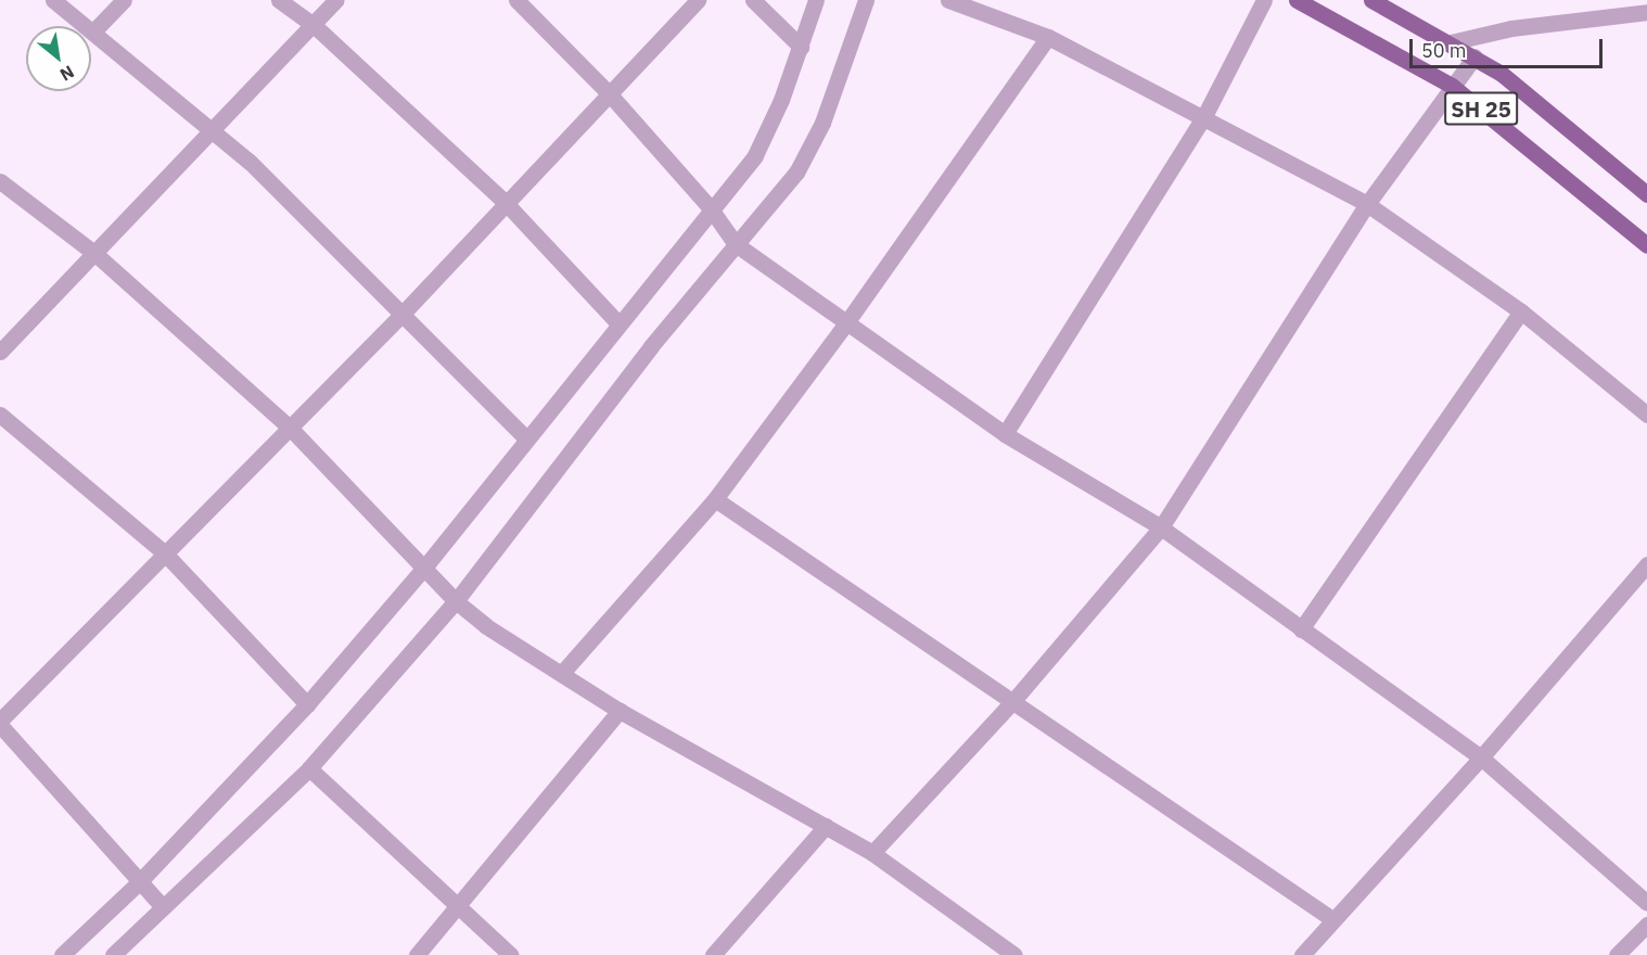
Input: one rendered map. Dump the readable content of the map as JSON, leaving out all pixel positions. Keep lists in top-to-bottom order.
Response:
{
  "streets": {
    "main road": ["SH 25"]
  },
  "scale_bar": "50 m",
  "north": "bottom right"
}
